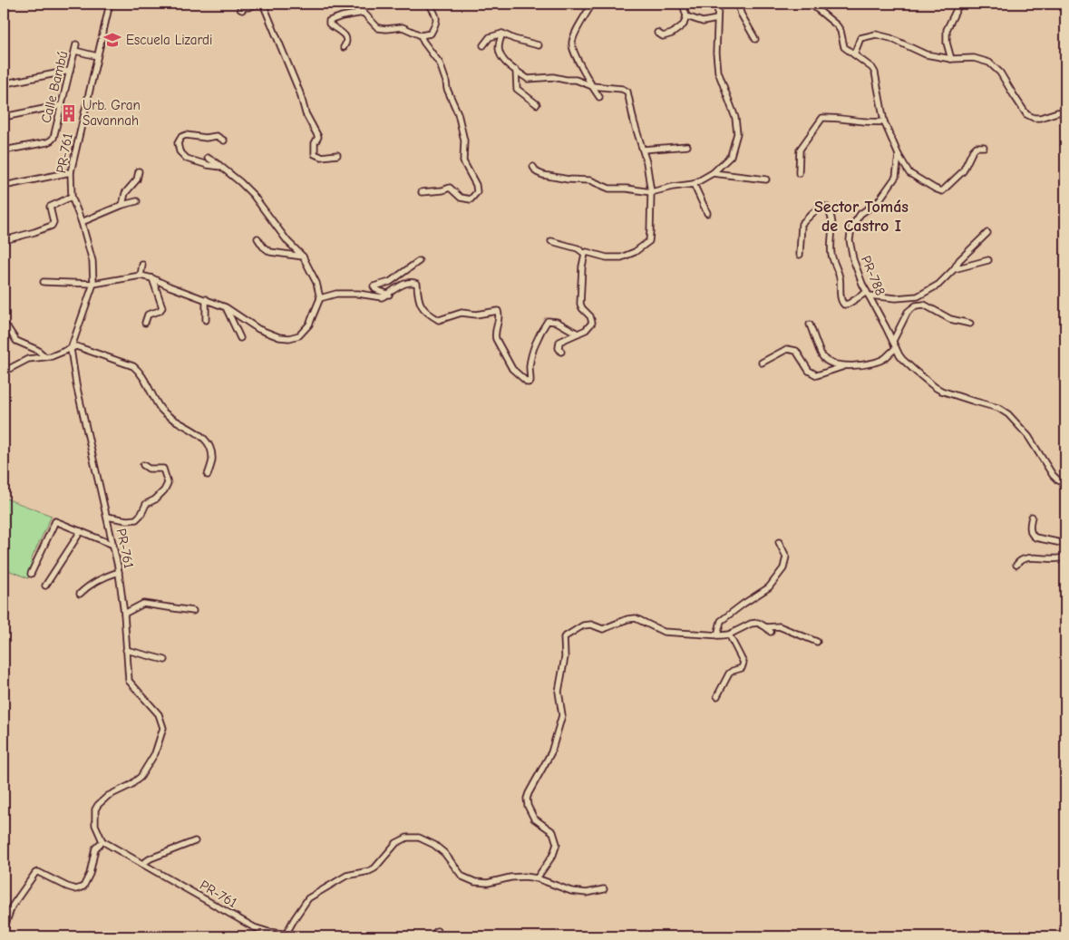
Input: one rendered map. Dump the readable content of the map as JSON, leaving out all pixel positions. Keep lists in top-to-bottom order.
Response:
{
  "streets": {
    "street": ["Calle Bambú", "PR-761", "PR-788"]
  },
  "districts": ["Sector Tomás de Castro I"],
  "places": {
    "school or university": ["Escuela Lizardi"],
    "building": ["Urb. Gran Savannah"]
  }
}
